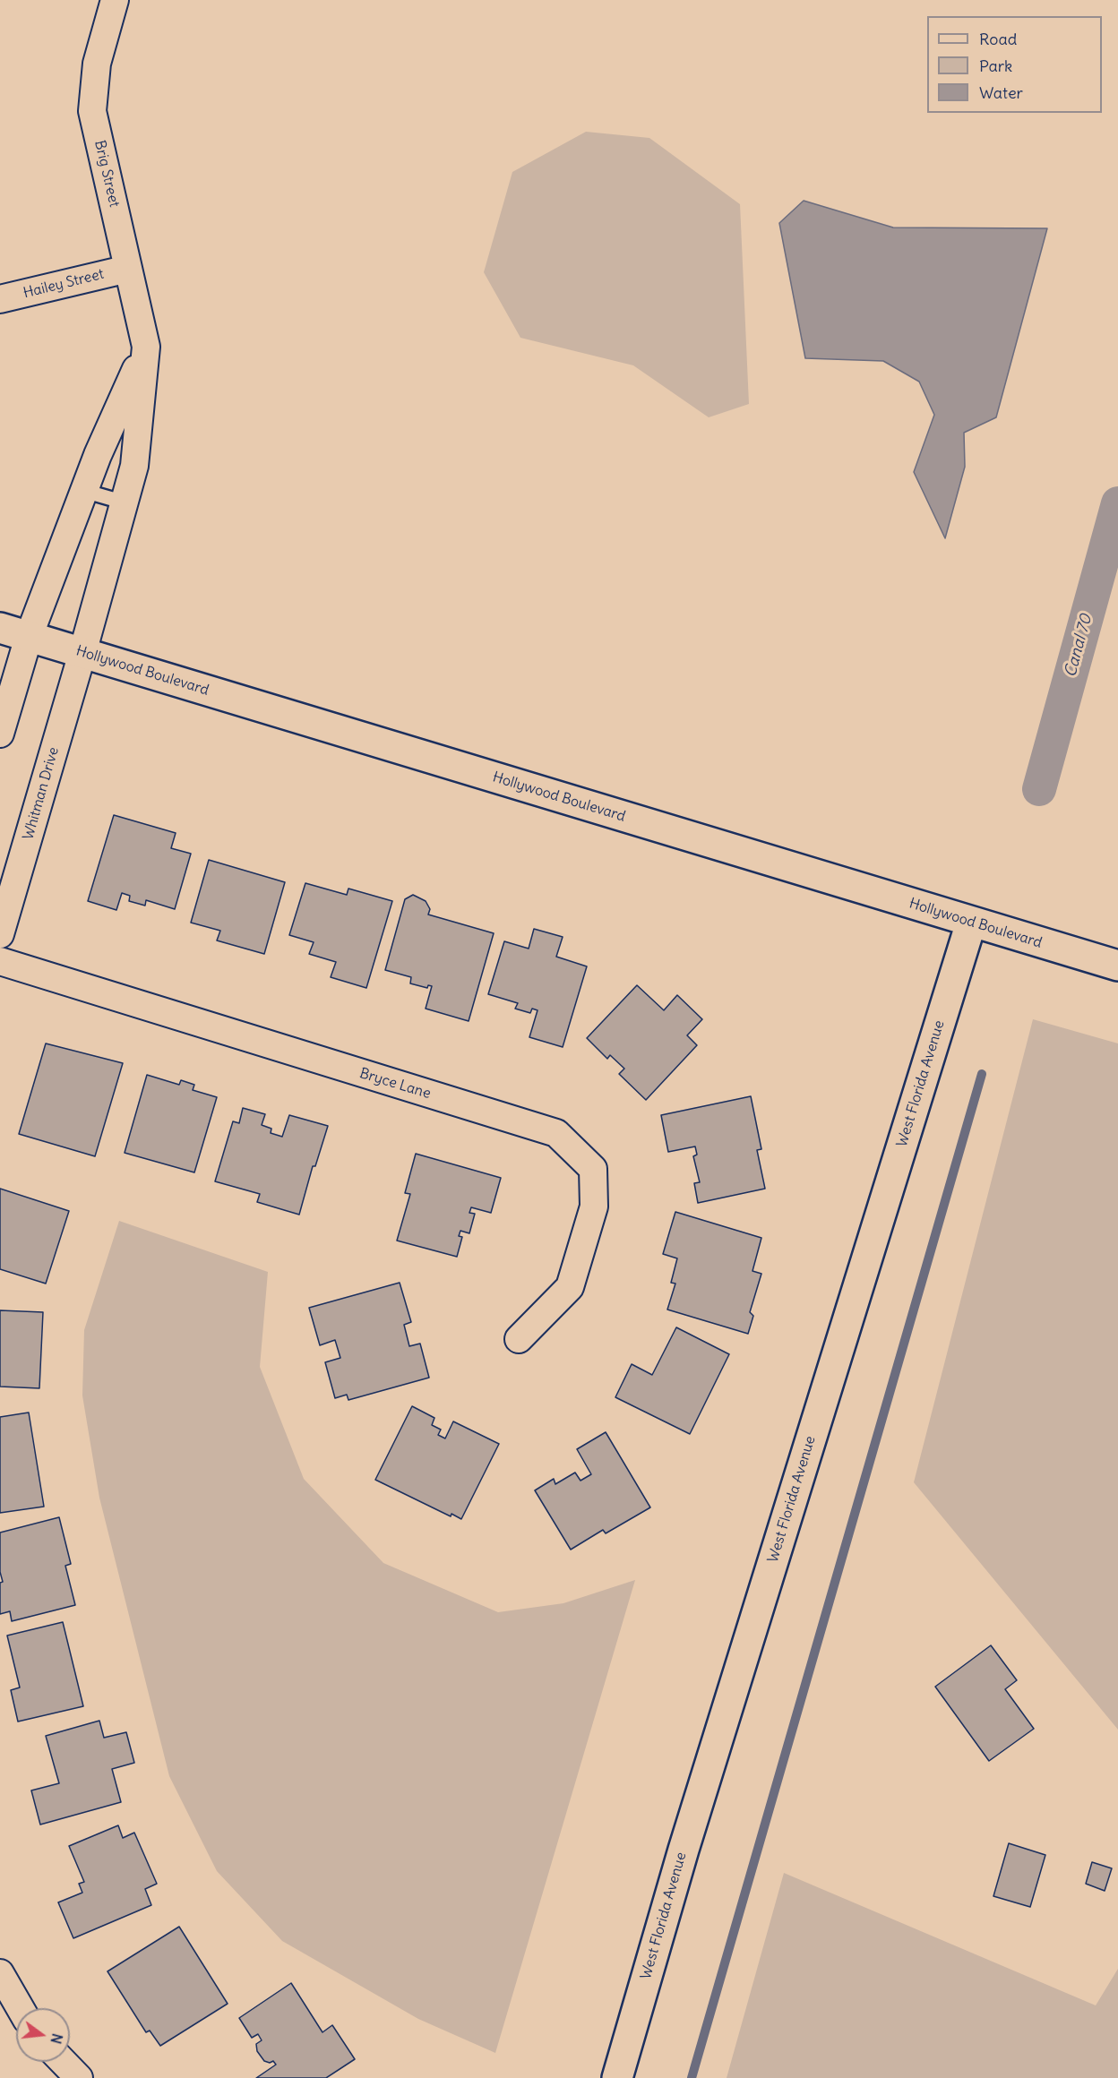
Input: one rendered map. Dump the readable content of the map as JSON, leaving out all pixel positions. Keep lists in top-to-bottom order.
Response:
{
  "streets": {
    "street": [
      "Brig Street",
      "Hailey Street",
      "Hollywood Boulevard",
      "Whitman Drive",
      "Bryce Lane",
      "West Florida Avenue"
    ]
  },
  "crossings": [
    ["Brig Street", "Hailey Street"],
    ["Brig Street", "Hollywood Boulevard"],
    ["Brig Street", "Whitman Drive"],
    ["Hollywood Boulevard", "Whitman Drive"],
    ["Hollywood Boulevard", "West Florida Avenue"]
  ],
  "water": ["Canal 70"],
  "legend": ["Road", "Park", "Water"],
  "north": "right"
}
